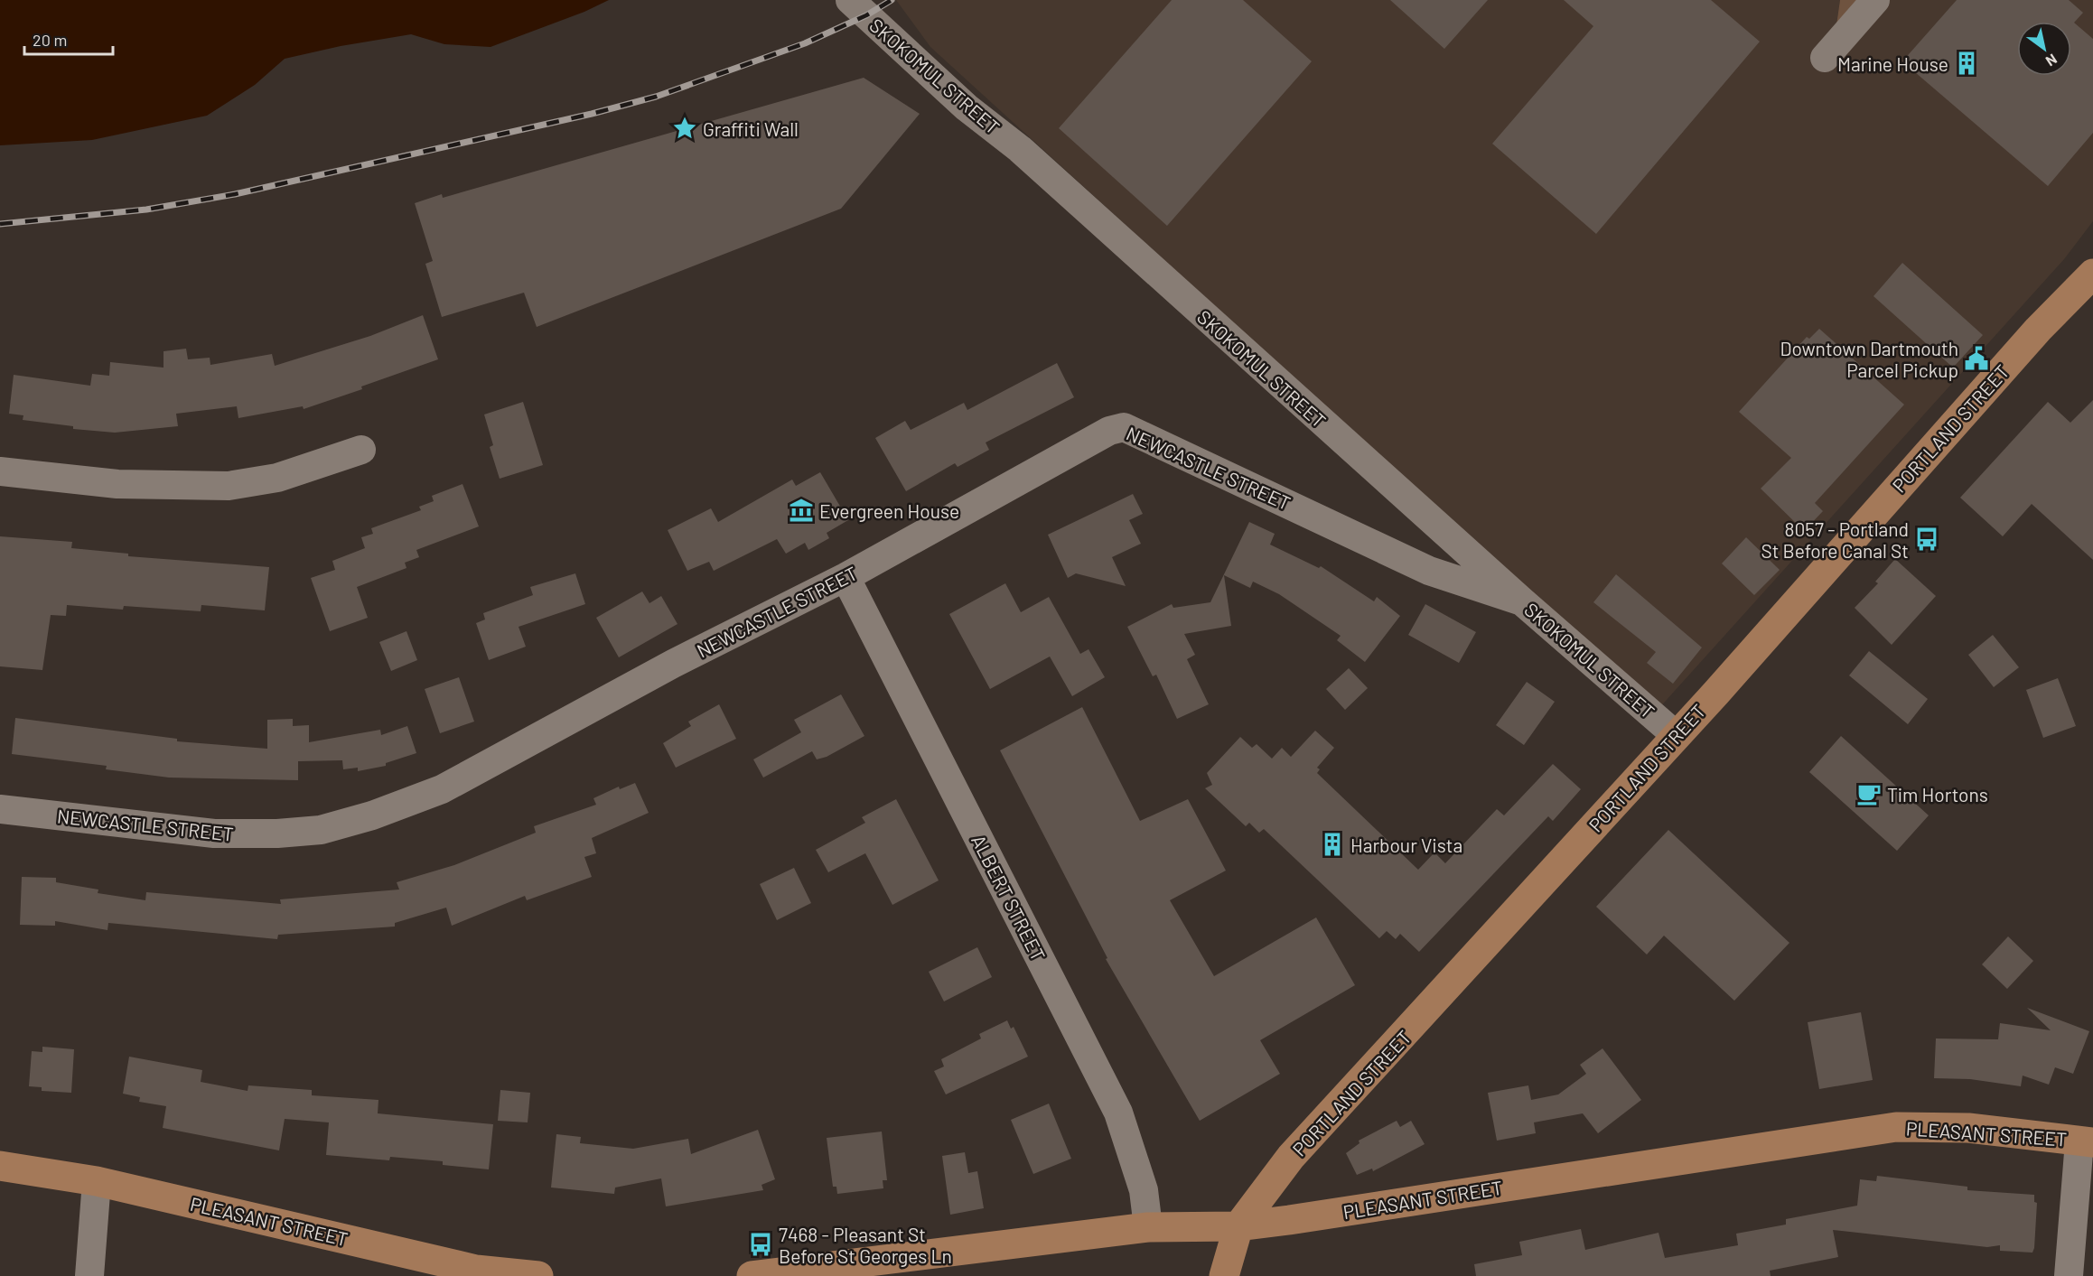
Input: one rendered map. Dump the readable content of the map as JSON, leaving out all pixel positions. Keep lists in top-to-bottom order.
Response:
{
  "streets": {
    "main road": ["PORTLAND STREET", "PLEASANT STREET"],
    "street": ["SKOKOMUL STREET", "NEWCASTLE STREET", "ALBERT STREET"]
  },
  "crossings": [
    ["SKOKOMUL STREET", "PORTLAND STREET"],
    ["SKOKOMUL STREET", "NEWCASTLE STREET"],
    ["PORTLAND STREET", "PLEASANT STREET"],
    ["NEWCASTLE STREET", "ALBERT STREET"],
    ["ALBERT STREET", "PLEASANT STREET"]
  ],
  "places": {
    "building": ["Marine House", "Harbour Vista"],
    "place": ["Graffiti Wall"],
    "public building": ["Downtown Dartmouth Parcel Pickup"],
    "museum": ["Evergreen House"],
    "bus stop": ["8057 - Portland St Before Canal St", "7468 - Pleasant St Before St Georges Ln"],
    "cafe": ["Tim Hortons"]
  },
  "scale_bar": "20 m",
  "north": "bottom right"
}
